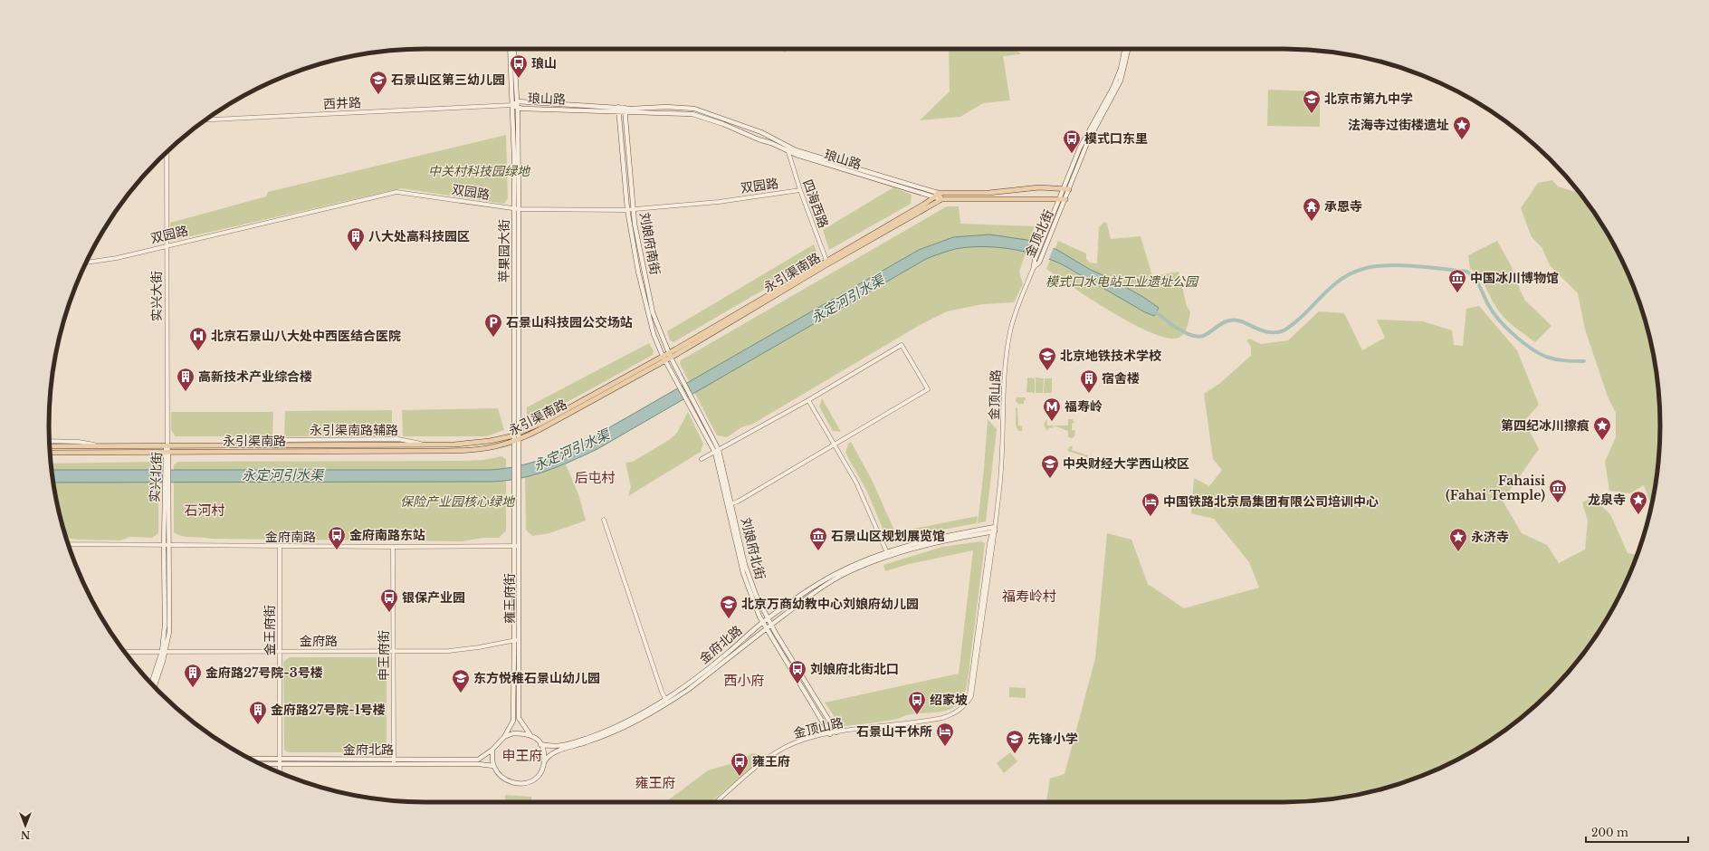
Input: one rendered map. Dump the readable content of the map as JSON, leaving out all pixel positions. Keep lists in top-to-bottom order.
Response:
{
  "streets": {
    "main road": [
      "琅山路",
      "金顶北街",
      "刘娘府南街",
      "苹果园大街",
      "永引渠南路",
      "实兴北街",
      "刘娘府北街",
      "雍王府街",
      "金府北路"
    ],
    "street": [
      "西井路",
      "双园路",
      "四海西路",
      "实兴大街",
      "金顶山路",
      "金府南路",
      "金王府街",
      "金府路",
      "申王府街"
    ]
  },
  "crossings": [
    ["琅山路", "西井路"],
    ["琅山路", "四海西路"],
    ["琅山路", "刘娘府南街"],
    ["琅山路", "苹果园大街"],
    ["琅山路", "永引渠南路"],
    ["西井路", "苹果园大街"],
    ["双园路", "四海西路"],
    ["双园路", "刘娘府南街"],
    ["双园路", "苹果园大街"],
    ["双园路", "实兴大街"],
    ["四海西路", "永引渠南路"],
    ["金顶北街", "永引渠南路"],
    ["金顶北街", "金顶山路"],
    ["刘娘府南街", "永引渠南路"],
    ["刘娘府南街", "刘娘府北街"],
    ["苹果园大街", "永引渠南路"],
    ["苹果园大街", "雍王府街"],
    ["永引渠南路", "实兴大街"],
    ["永引渠南路", "实兴北街"],
    ["实兴大街", "实兴北街"],
    ["金顶山路", "刘娘府北街"],
    ["金顶山路", "金府北路"],
    ["实兴北街", "金府南路"],
    ["实兴北街", "金府路"],
    ["金府南路", "雍王府街"],
    ["金府南路", "金王府街"],
    ["金府南路", "申王府街"],
    ["刘娘府北街", "金府北路"],
    ["雍王府街", "金府路"],
    ["雍王府街", "金府北路"],
    ["金王府街", "金府路"],
    ["金王府街", "金府北路"],
    ["金府路", "申王府街"],
    ["金府北路", "申王府街"]
  ],
  "districts": [
    "后屯村",
    "石河村",
    "福寿岭村",
    "西小府",
    "申王府",
    "雍王府"
  ],
  "water": ["永定河引水渠"],
  "parks": ["中关村科技园绿地", "模式口水电站工业遗址公园", "保险产业园核心绿地"],
  "places": {
    "bus stop": [
      "琅山",
      "模式口东里",
      "金府南路东站",
      "银保产业园",
      "刘娘府北街北口",
      "绍家坡",
      "雍王府"
    ],
    "school or university": [
      "石景山区第三幼儿园",
      "北京市第九中学",
      "北京地铁技术学校",
      "中央财经大学西山校区",
      "北京万商幼教中心刘娘府幼儿园",
      "东方悦稚石景山幼儿园",
      "先锋小学"
    ],
    "place": [
      "法海寺过街楼遗址",
      "第四纪冰川擦痕",
      "龙泉寺",
      "永济寺"
    ],
    "temple": ["承恩寺"],
    "building": [
      "八大处高科技园区",
      "高新技术产业综合楼",
      "宿舍楼",
      "金府路27号院-3号楼",
      "金府路27号院-1号楼"
    ],
    "museum": ["中国冰川博物馆", "Fahaisi (Fahai Temple)", "石景山区规划展览馆"],
    "parking": ["石景山科技园公交场站"],
    "hospital": ["北京石景山八大处中西医结合医院"],
    "metro station": ["福寿岭"],
    "hotel": ["中国铁路北京局集团有限公司培训中心", "石景山干休所"]
  },
  "scale_bar": "200 m",
  "north": "bottom"
}
